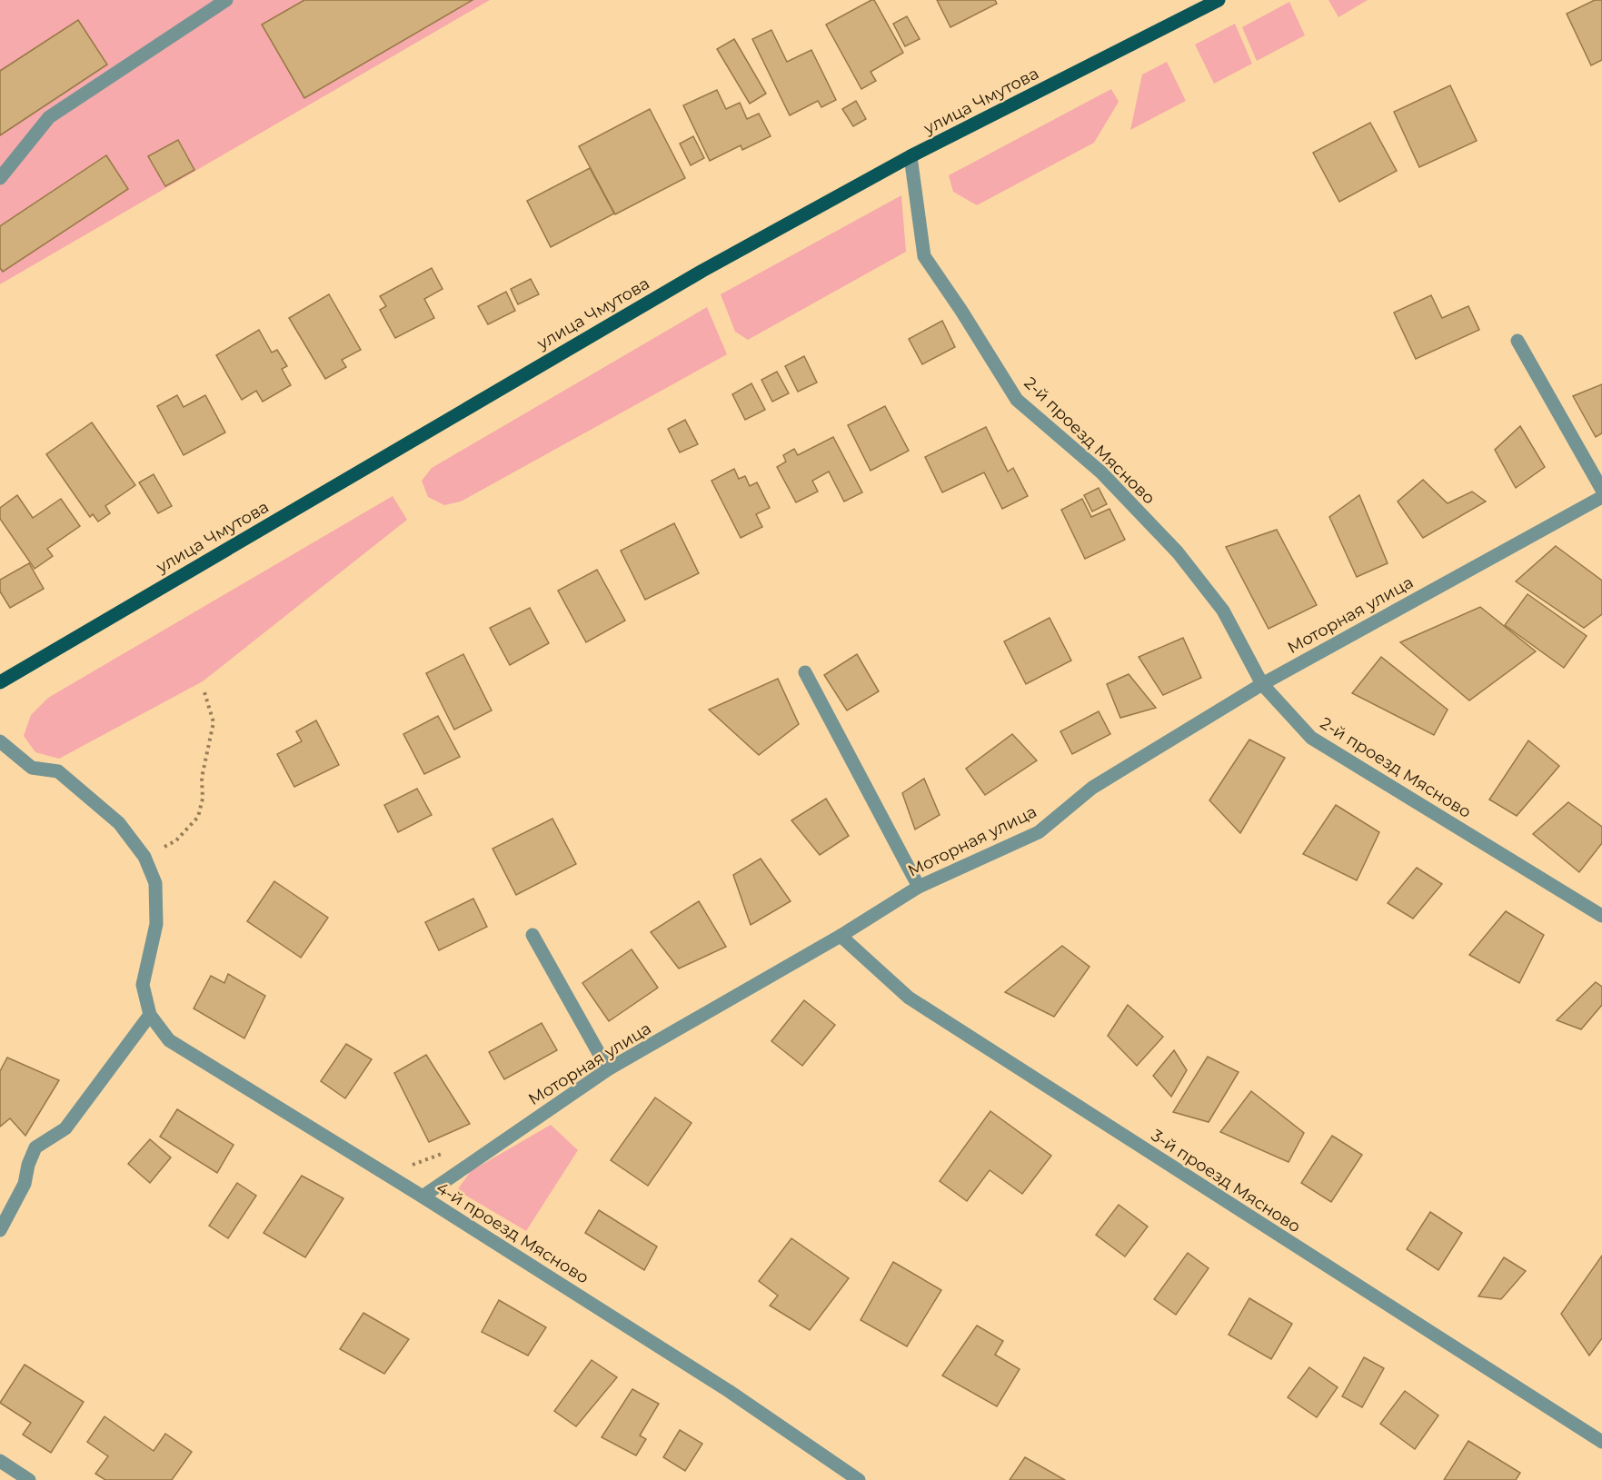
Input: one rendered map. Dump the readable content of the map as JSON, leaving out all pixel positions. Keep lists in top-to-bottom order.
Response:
{
  "streets": {
    "main road": ["улица Чмутова"],
    "street": [
      "2-й проезд Мясново",
      "Моторная улица",
      "3-й проезд Мясново",
      "4-й проезд Мясново"
    ]
  },
  "crossings": [
    ["улица Чмутова", "2-й проезд Мясново"],
    ["2-й проезд Мясново", "Моторная улица"],
    ["Моторная улица", "3-й проезд Мясново"],
    ["Моторная улица", "4-й проезд Мясново"]
  ]
}
